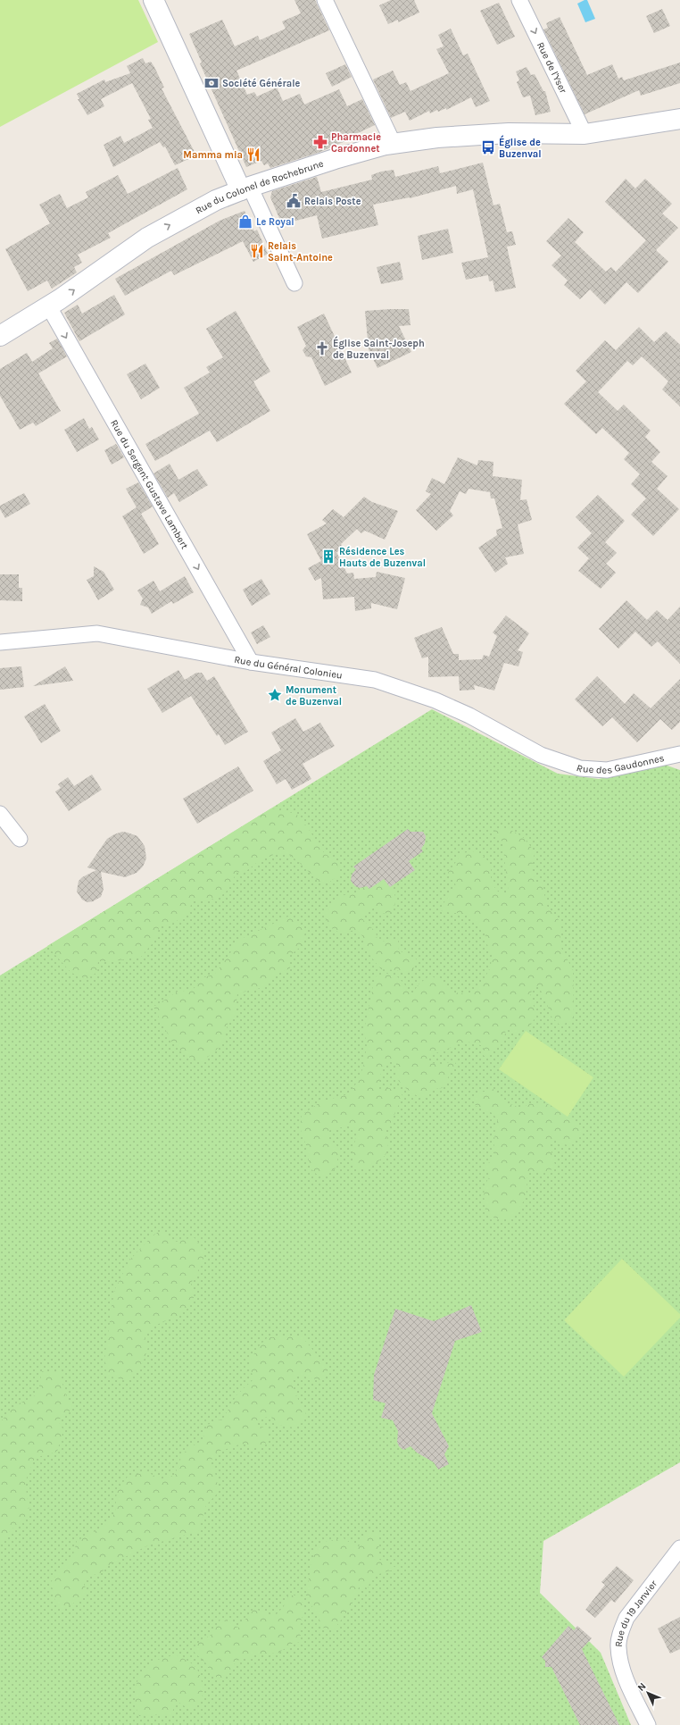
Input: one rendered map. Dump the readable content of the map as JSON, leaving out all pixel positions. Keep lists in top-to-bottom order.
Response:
{
  "streets": {
    "street": [
      "Rue de l'Yser",
      "Rue du Colonel de Rochebrune",
      "Rue du Sergent Gustave Lambert",
      "Rue du Général Colonieu",
      "Rue des Gaudonnes",
      "Rue du 19 Janvier"
    ]
  },
  "crossings": [
    ["Rue de l'Yser", "Rue du Colonel de Rochebrune"],
    ["Rue du Colonel de Rochebrune", "Rue du Sergent Gustave Lambert"],
    ["Rue du Sergent Gustave Lambert", "Rue du Général Colonieu"],
    ["Rue du Général Colonieu", "Rue des Gaudonnes"]
  ],
  "one_way": ["Rue de l'Yser", "Rue du Sergent Gustave Lambert"],
  "places": {
    "bank": ["Société Générale"],
    "pharmacy": ["Pharmacie Cardonnet"],
    "bus stop": ["Église de Buzenval"],
    "restaurant": ["Mamma mia", "Relais Saint-Antoine"],
    "public building": ["Relais Poste"],
    "shop": ["Le Royal"],
    "church": ["Église Saint-Joseph de Buzenval"],
    "building": ["Résidence Les Hauts de Buzenval"],
    "place": ["Monument de Buzenval"]
  },
  "north": "top left"
}
